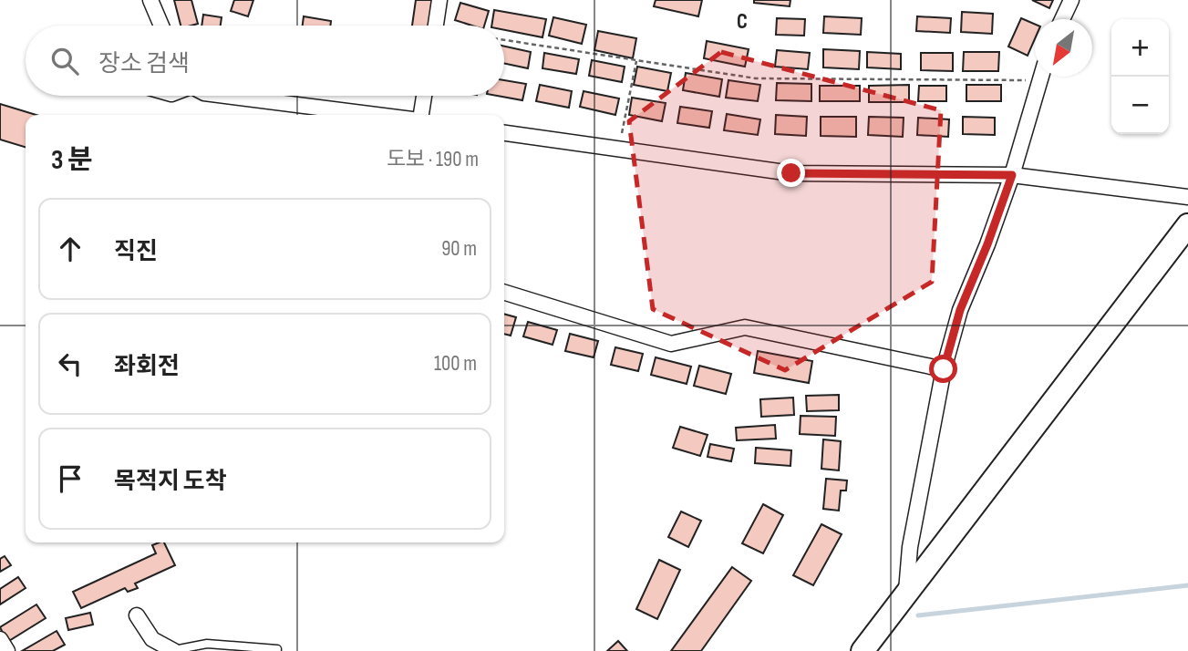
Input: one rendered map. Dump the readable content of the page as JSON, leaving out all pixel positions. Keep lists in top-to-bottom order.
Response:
{
  "north": "bottom left",
  "page": {
    "map_buttons": ["+", "−"],
    "search": "장소 검색",
    "heading": ["3 분", "도보 · 190 m"],
    "list": [
      ["직진", "90 m"],
      ["좌회전", "100 m"],
      "목적지 도착"
    ]
  },
  "grid": {
    "columns": ["C"]
  }
}
